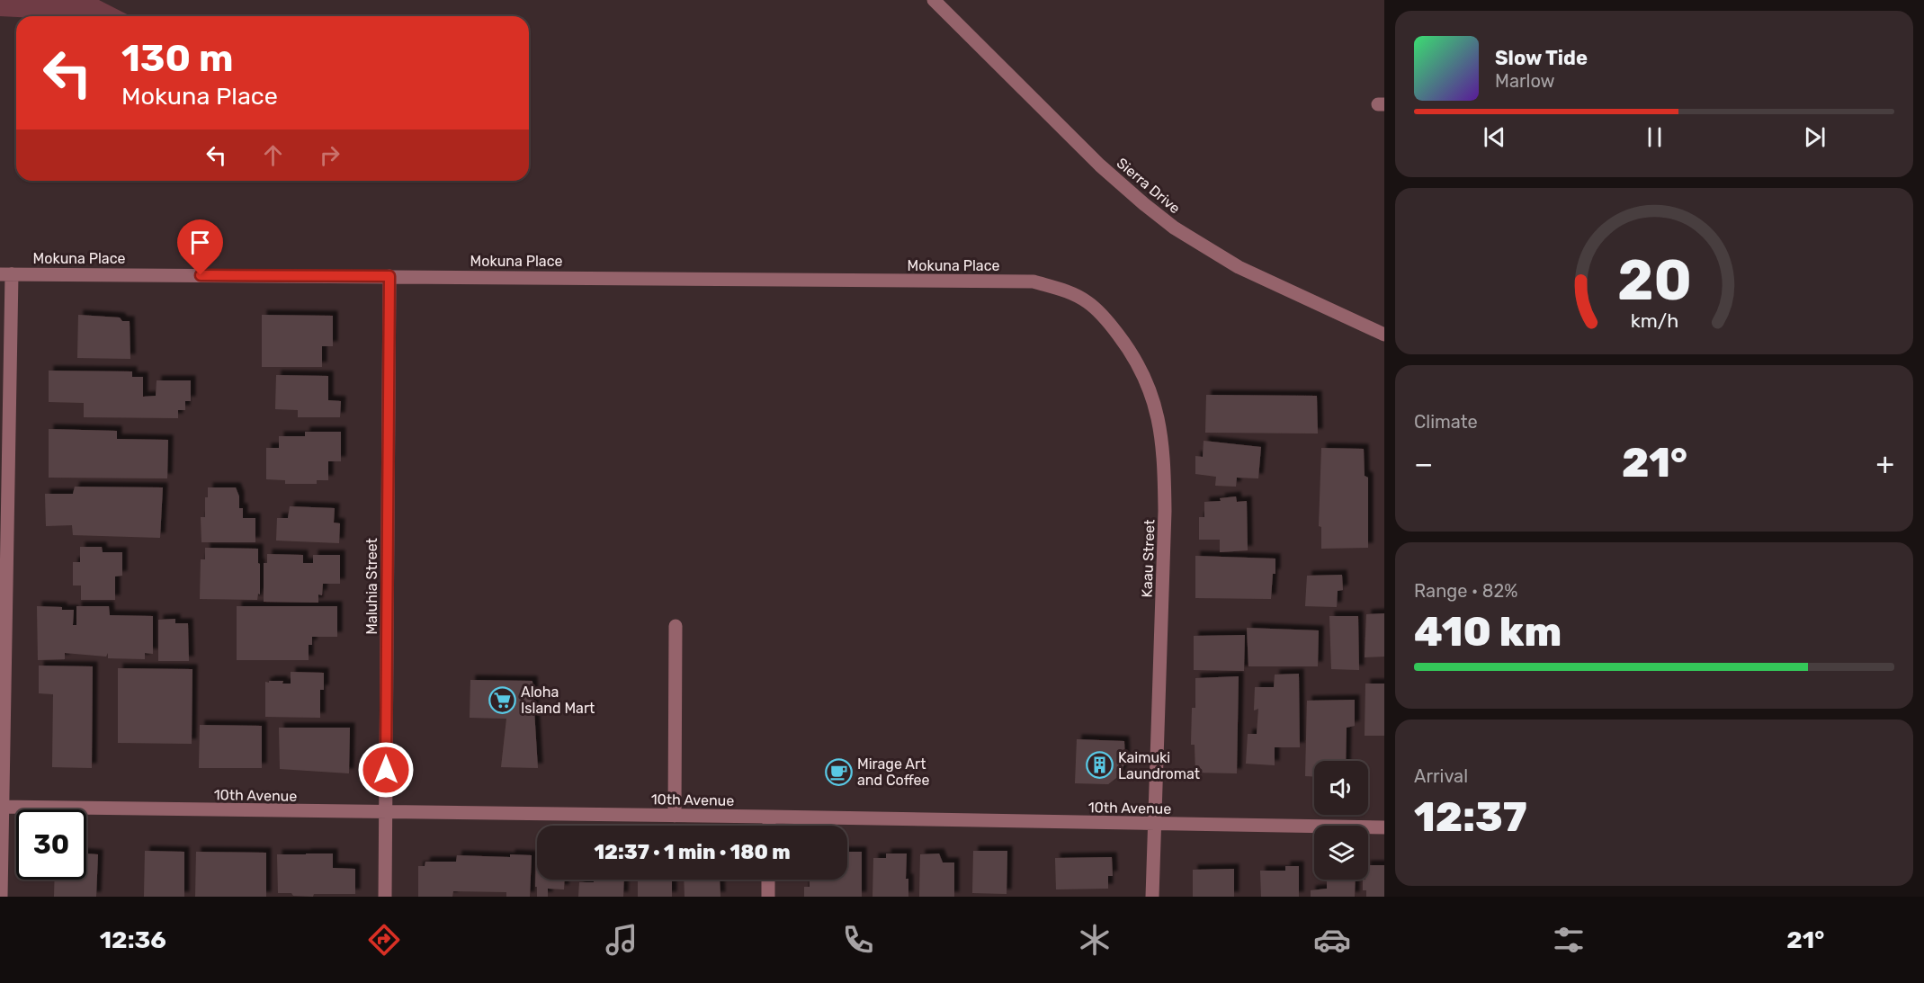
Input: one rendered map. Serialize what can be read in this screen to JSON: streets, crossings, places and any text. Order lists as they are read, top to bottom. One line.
{"streets":{"street":["Sierra Drive","Mokuna Place","Kaau Street","Maluhia Street","10th Avenue"]},"crossings":[["Mokuna Place","Kaau Street"],["Mokuna Place","Maluhia Street"],["Kaau Street","10th Avenue"],["Maluhia Street","10th Avenue"]],"places":{"supermarket":["Aloha Island Mart"],"building":["Kaimuki Laundromat"],"cafe":["Mirage Art and Coffee"]},"page":{"turn":["130 m","Mokuna Place"],"song":["Slow Tide","Marlow"],"tile":["Climate",["Range · 82%","410 km"],["Arrival","12:37"]],"heat":["−","21°","+"],"limit":"30","trip":"12:37 · 1 min · 180 m","tabs":["12:36","21°"],"gauge":["20","km/h"]}}
